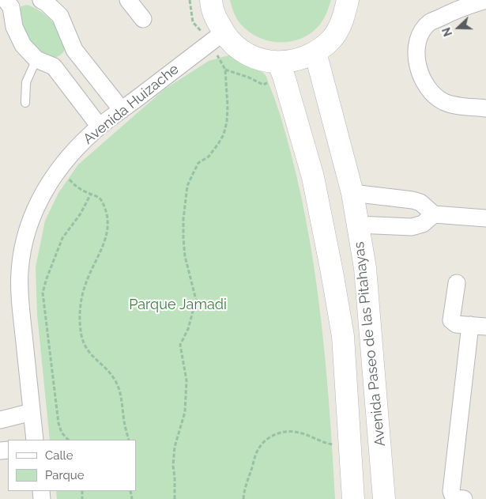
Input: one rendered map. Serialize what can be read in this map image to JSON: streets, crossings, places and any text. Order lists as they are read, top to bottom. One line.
{"streets":{"street":["Avenida Huizache","Avenida Paseo de las Pitahayas"]},"parks":["Parque Jamadi"],"legend":["Calle","Parque"],"north":"left"}
